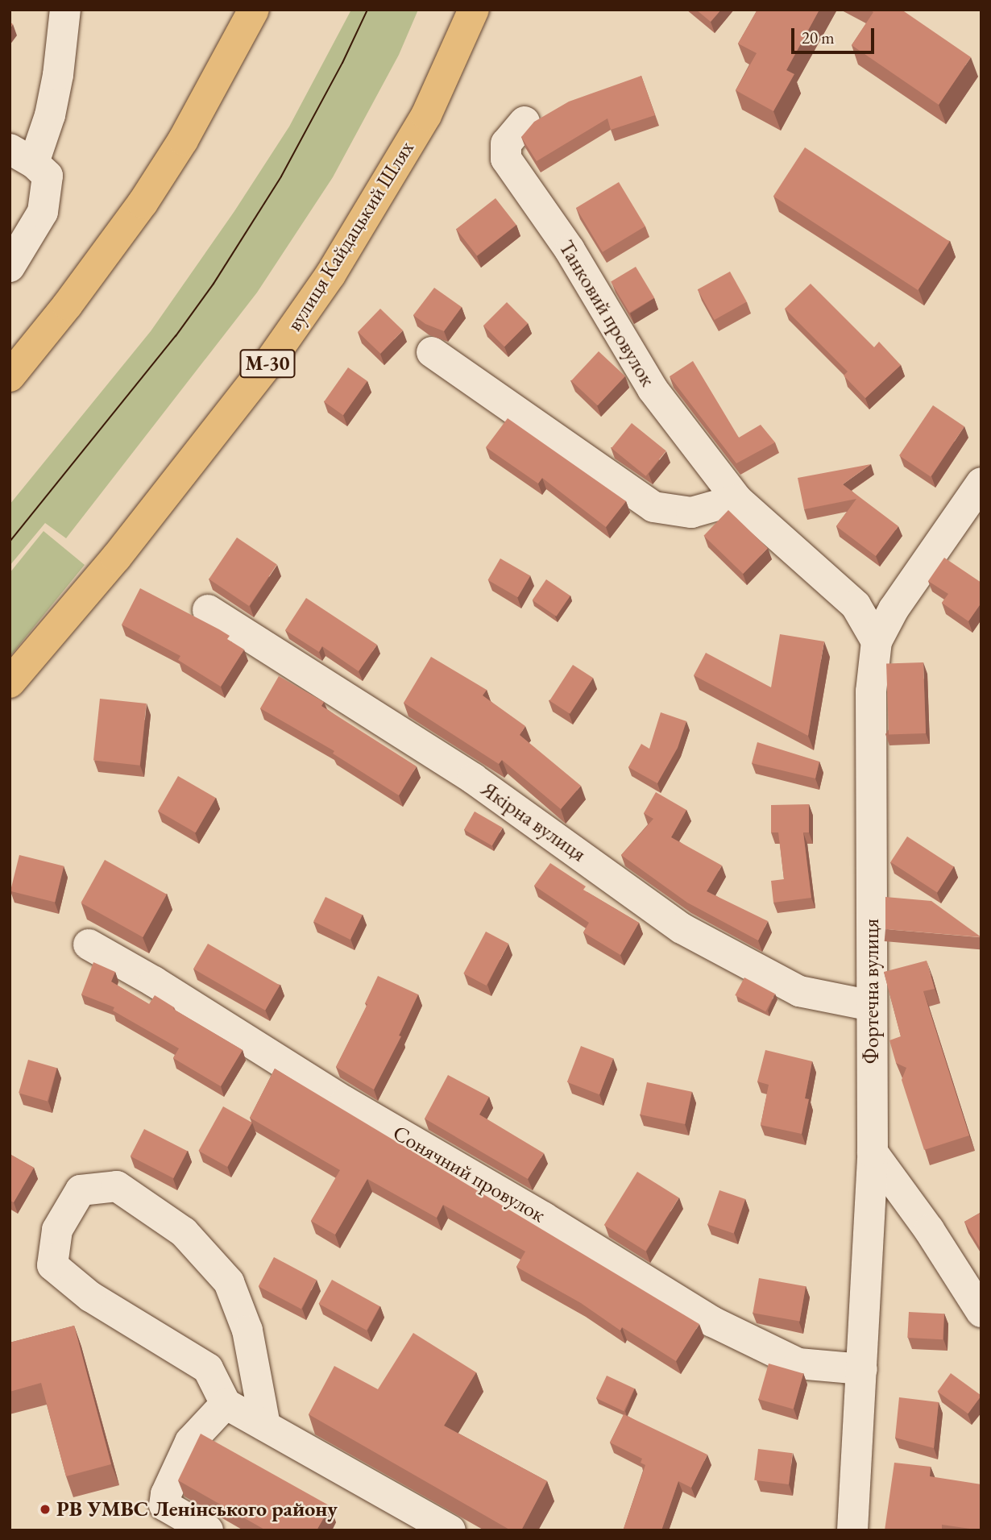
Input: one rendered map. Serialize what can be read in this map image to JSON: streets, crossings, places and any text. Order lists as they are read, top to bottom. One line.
{"streets":{"highway":["вулиця Кайдацький Шлях","М-30"],"street":["Танковий провулок","Якірна вулиця","Фортечна вулиця","Сонячний провулок"]},"crossings":[["Танковий провулок","Фортечна вулиця"],["Якірна вулиця","Фортечна вулиця"],["Фортечна вулиця","Сонячний провулок"]],"places":["РВ УМВС Ленінського району"],"scale_bar":"20 m"}
